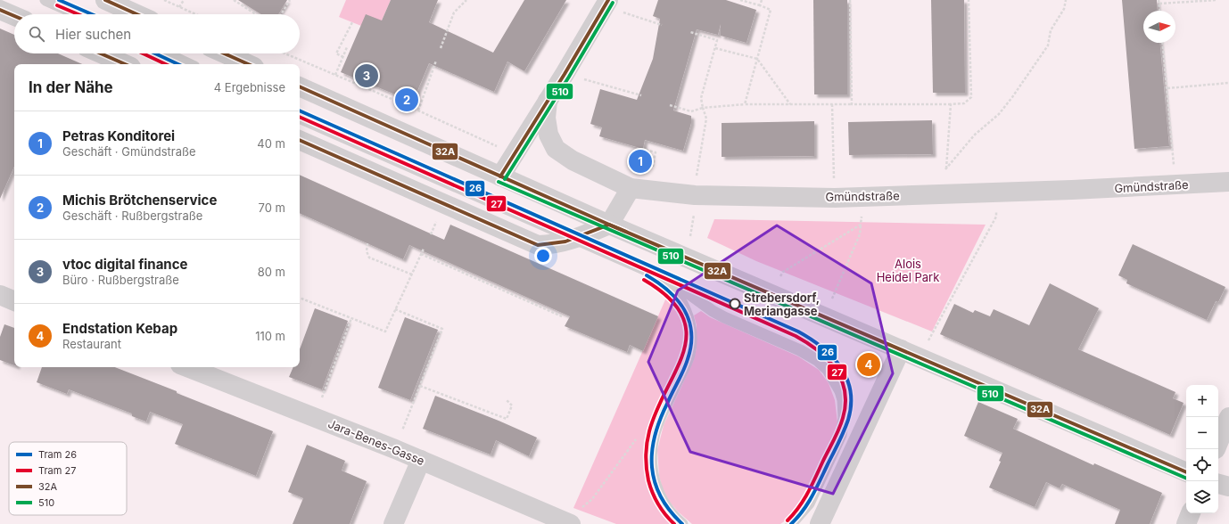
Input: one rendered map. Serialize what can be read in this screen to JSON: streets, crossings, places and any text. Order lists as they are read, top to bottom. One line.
{"streets":{"street":["Gmündstraße","Jara-Benes-Gasse"]},"parks":["Alois Heidel Park"],"places":["Strebersdorf, Meriangasse"],"lines":["tram line 26","transit line 32A","transit line 510","tram line 27"],"legend":["Tram 26","Tram 27","32A","510"],"north":"right","page":{"search":"Hier suchen","pins":["3","2","1","4"],"heading":["In der Nähe","4 Ergebnisse"],"list":[{"mark":"1","name":"Petras Konditorei","note":"Geschäft · Gmündstraße","value":"40 m"},{"mark":"2","name":"Michis Brötchenservice","note":"Geschäft · Rußbergstraße","value":"70 m"},{"mark":"3","name":"vtoc digital finance","note":"Büro · Rußbergstraße","value":"80 m"},{"mark":"4","name":"Endstation Kebap","note":"Restaurant","value":"110 m"}],"map_buttons":["+","−"]}}
